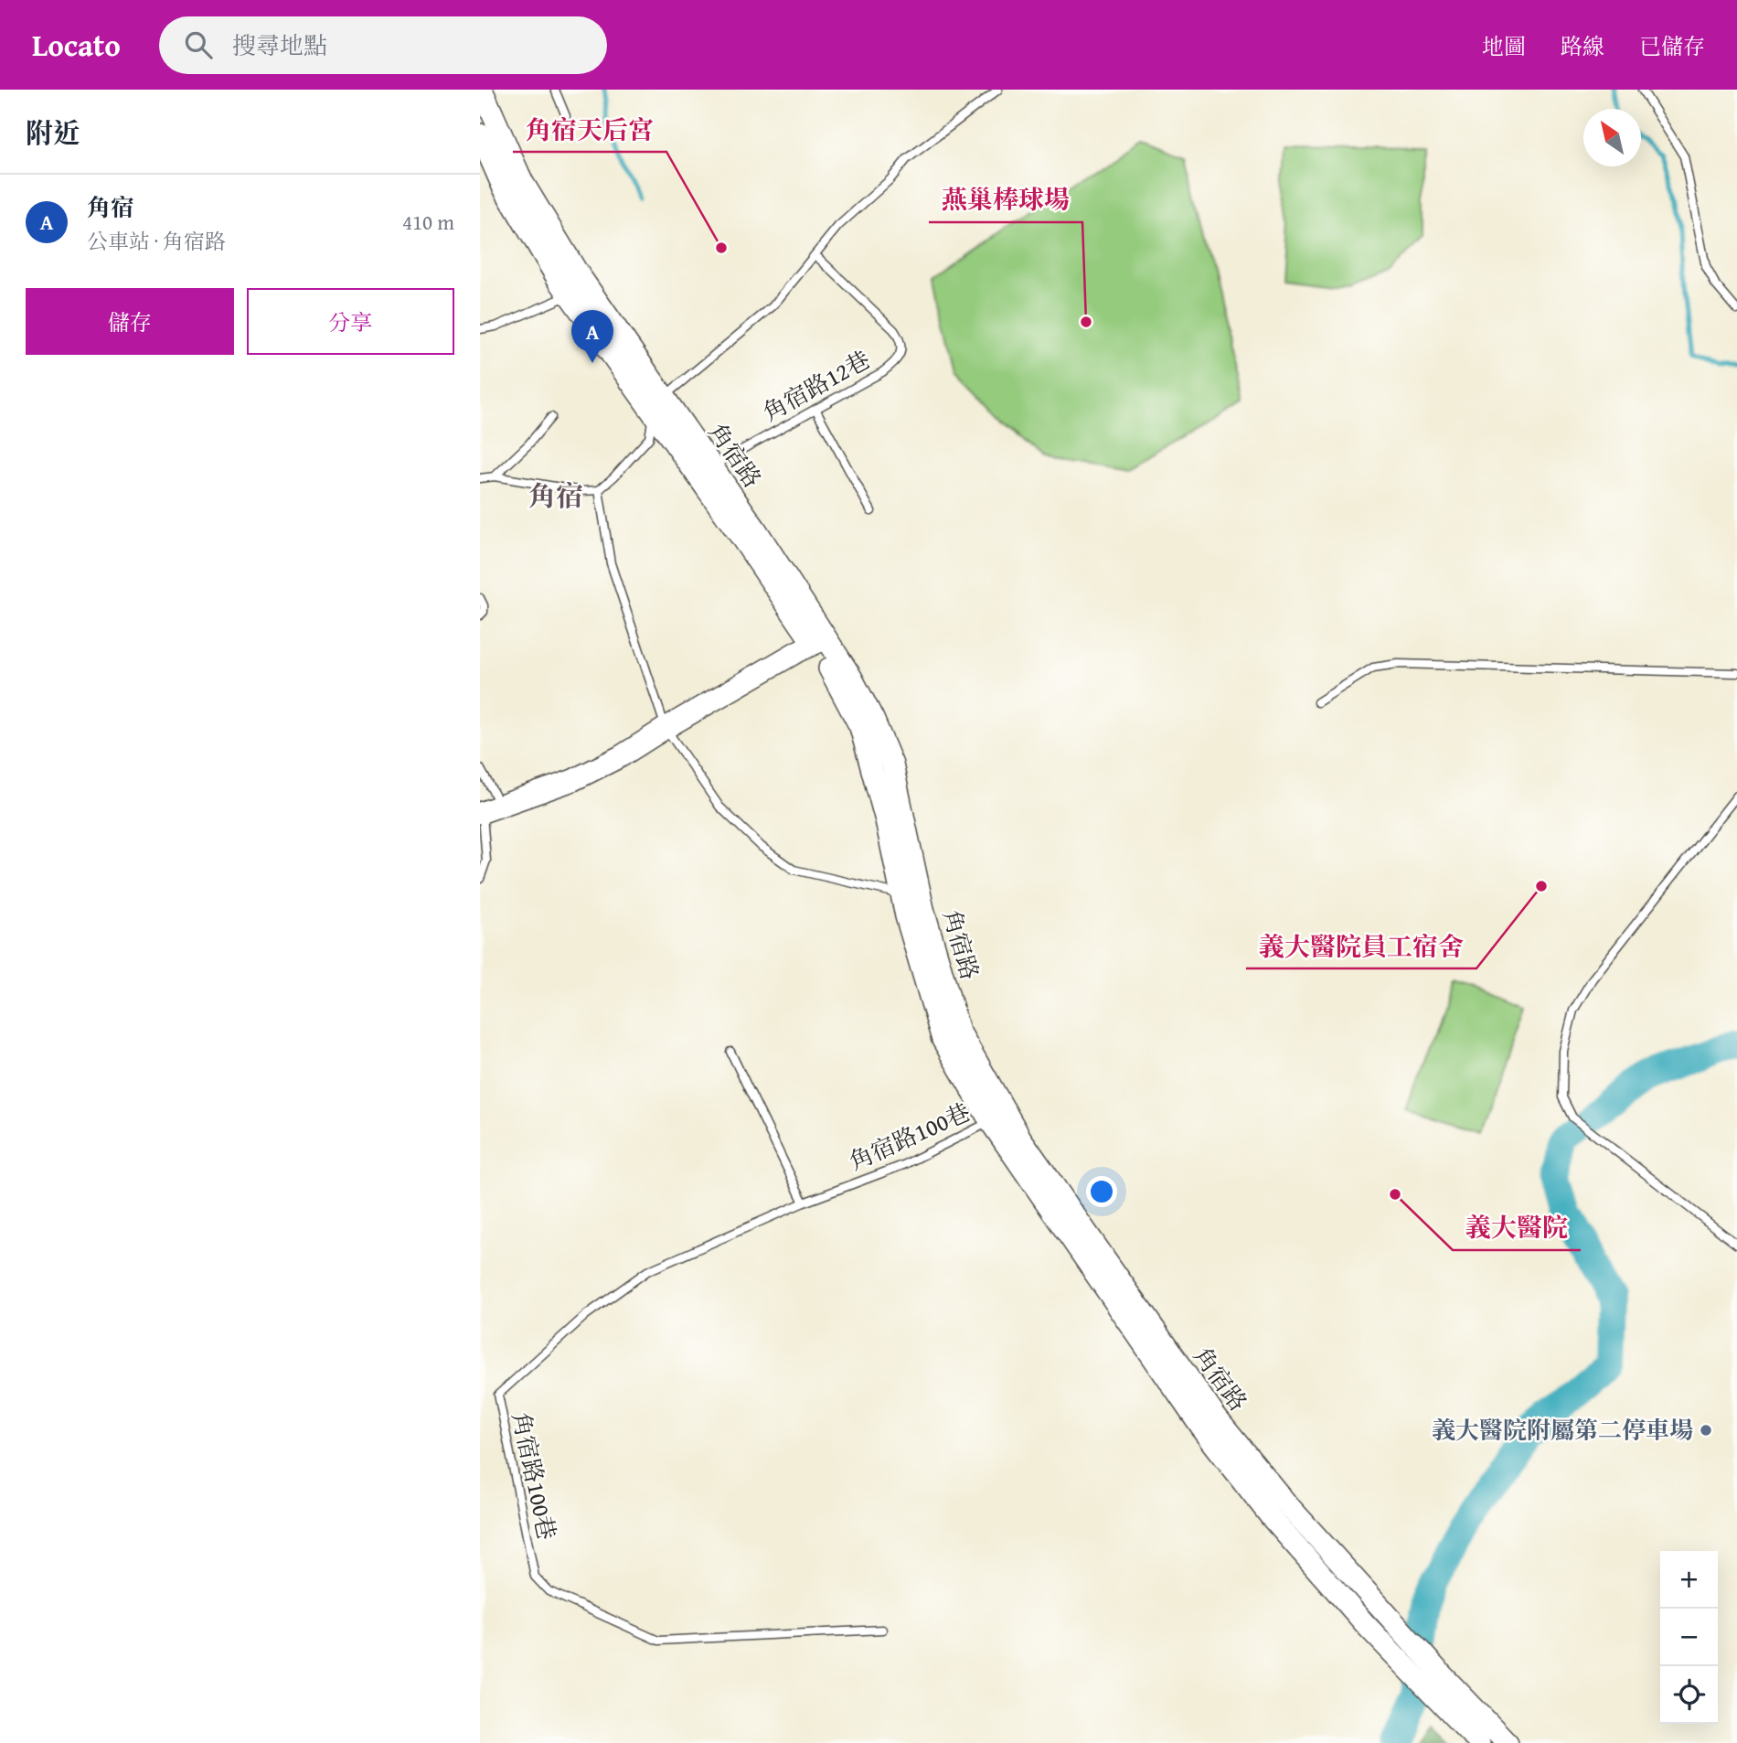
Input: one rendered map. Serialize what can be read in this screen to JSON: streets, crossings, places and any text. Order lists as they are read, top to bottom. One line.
{"streets":{"main road":["角宿路"],"lane":["角宿路12巷","角宿路100巷"]},"crossings":[["角宿路12巷","角宿路"],["角宿路","角宿路100巷"]],"districts":["角宿"],"places":["角宿天后宮","燕巢棒球場","義大醫院員工宿舍","義大醫院","義大醫院附屬第二停車場"],"north":"top left","page":{"header":"Locato","search":"搜尋地點","nav":["地圖","路線","已儲存"],"heading":"附近","list":[{"mark":"A","name":"角宿","note":"公車站 · 角宿路","value":"410 m"}],"buttons":["儲存","分享"],"pins":"A","map_buttons":["+","−"]}}
